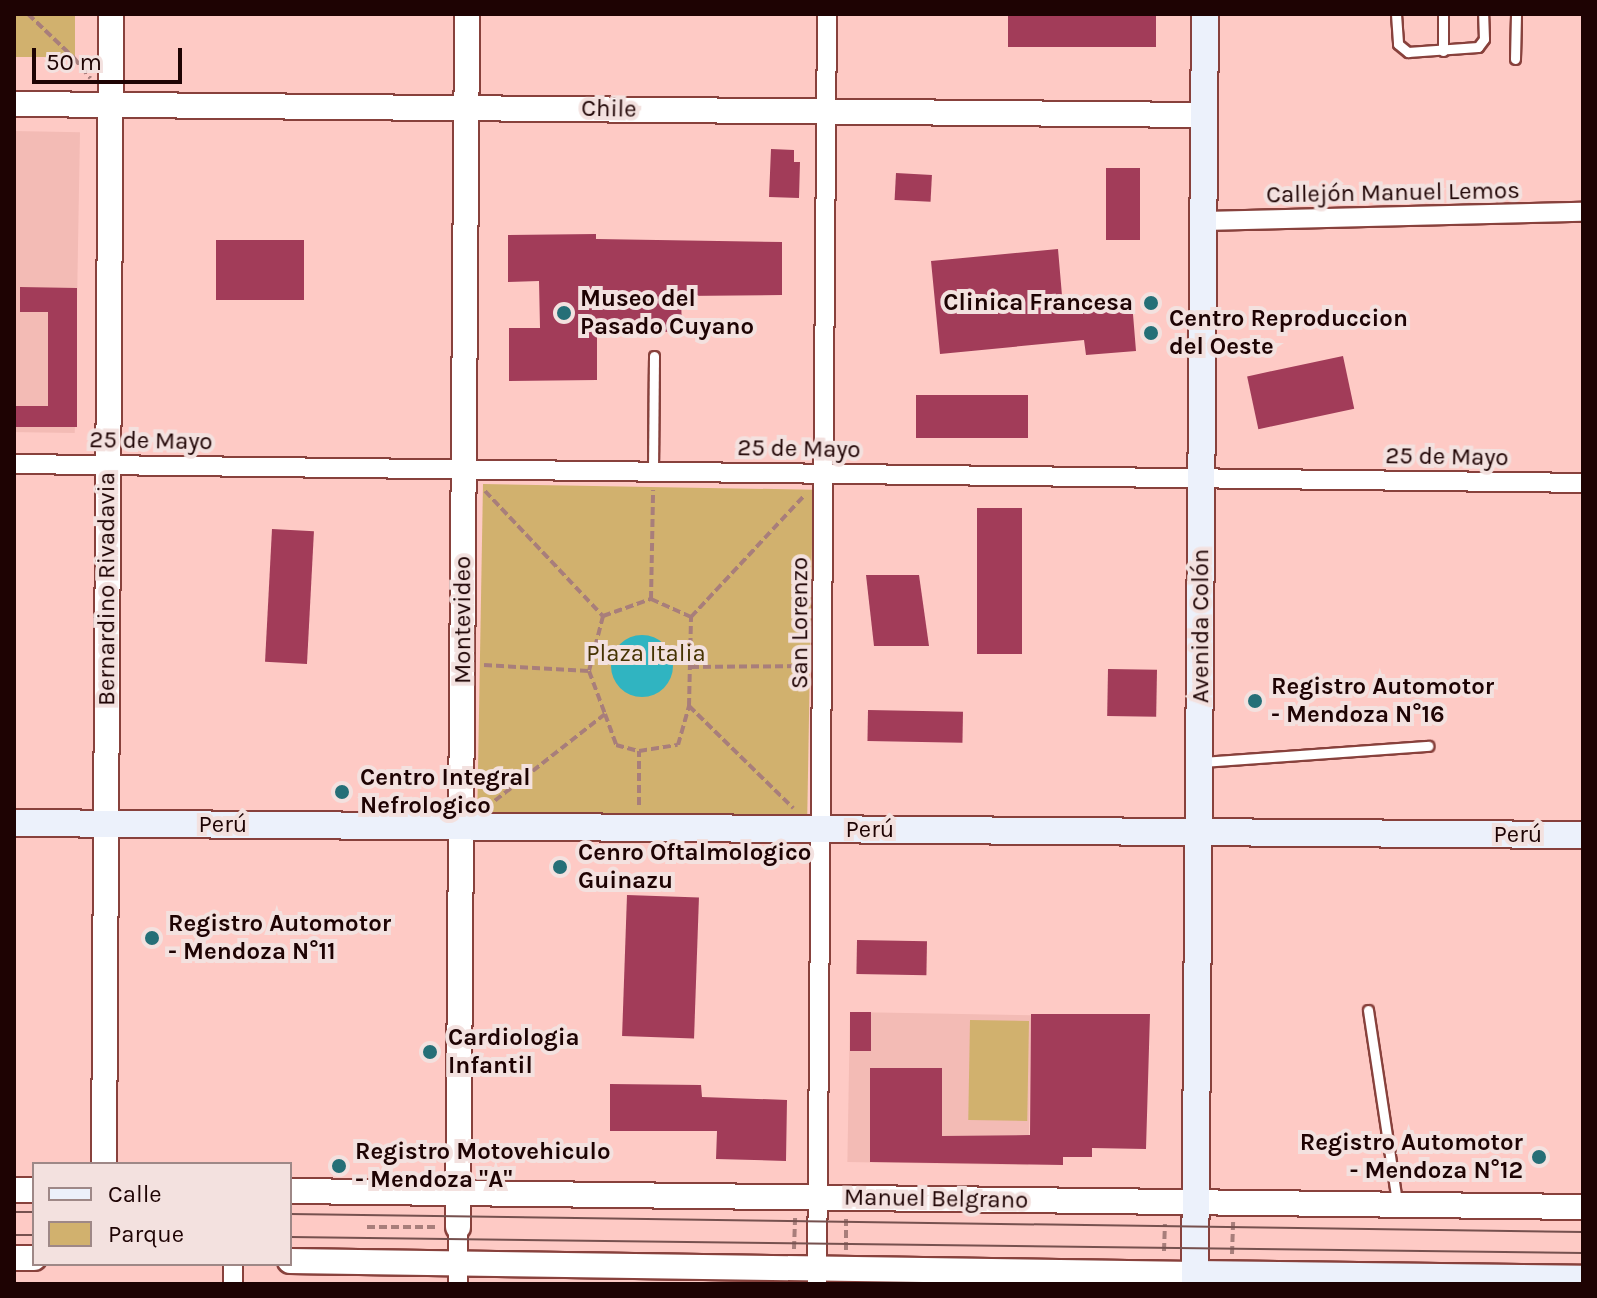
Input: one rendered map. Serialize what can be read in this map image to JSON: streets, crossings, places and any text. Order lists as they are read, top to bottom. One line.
{"streets":{"main road":["Avenida Colón","Perú"],"street":["Chile","Callejón Manuel Lemos","25 de Mayo","Bernardino Rivadavia","Montevideo","San Lorenzo","Manuel Belgrano"]},"crossings":[["Chile","Bernardino Rivadavia"],["Chile","Montevideo"],["Chile","San Lorenzo"],["Chile","Avenida Colón"],["Callejón Manuel Lemos","Avenida Colón"],["25 de Mayo","Bernardino Rivadavia"],["25 de Mayo","Montevideo"],["25 de Mayo","San Lorenzo"],["25 de Mayo","Avenida Colón"],["Bernardino Rivadavia","Perú"],["Montevideo","Perú"],["Montevideo","Manuel Belgrano"],["San Lorenzo","Perú"],["San Lorenzo","Manuel Belgrano"],["Avenida Colón","Perú"],["Avenida Colón","Manuel Belgrano"]],"parks":["Plaza Italia"],"places":["Clinica Francesa","Museo del Pasado Cuyano","Centro Reproduccion del Oeste","Registro Automotor - Mendoza N°16","Centro Integral Nefrologico","Cenro Oftalmologico Guinazu","Registro Automotor - Mendoza N°11","Cardiologia Infantil","Registro Automotor - Mendoza N°12","Registro Motovehiculo - Mendoza \"A\""],"legend":["Calle","Parque"],"scale_bar":"50 m"}
